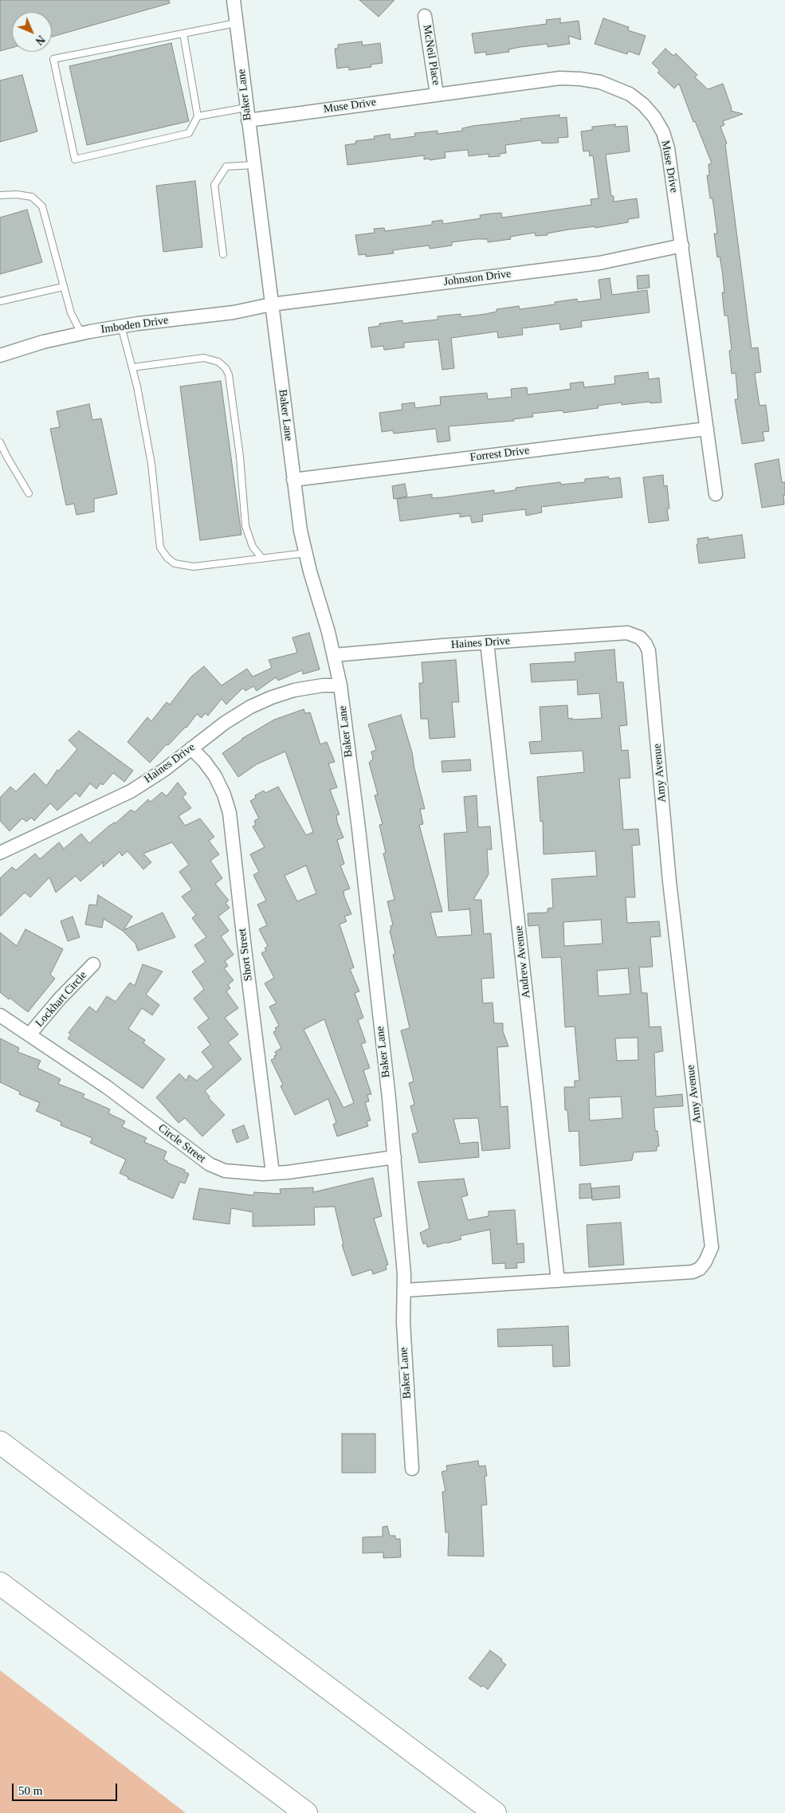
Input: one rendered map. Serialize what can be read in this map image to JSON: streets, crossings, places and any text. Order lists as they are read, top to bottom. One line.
{"streets":{"street":["McNeil Place","Baker Lane","Muse Drive","Johnston Drive","Imboden Drive","Forrest Drive","Haines Drive","Amy Avenue","Short Street","Andrew Avenue","Lockhart Circle","Circle Street"]},"crossings":[["McNeil Place","Muse Drive"],["Baker Lane","Muse Drive"],["Baker Lane","Johnston Drive"],["Baker Lane","Imboden Drive"],["Baker Lane","Forrest Drive"],["Baker Lane","Haines Drive"],["Baker Lane","Amy Avenue"],["Baker Lane","Circle Street"],["Muse Drive","Johnston Drive"],["Muse Drive","Forrest Drive"],["Johnston Drive","Imboden Drive"],["Haines Drive","Amy Avenue"],["Haines Drive","Short Street"],["Haines Drive","Andrew Avenue"],["Amy Avenue","Andrew Avenue"],["Short Street","Circle Street"],["Lockhart Circle","Circle Street"]],"scale_bar":"50 m","north":"bottom right"}
